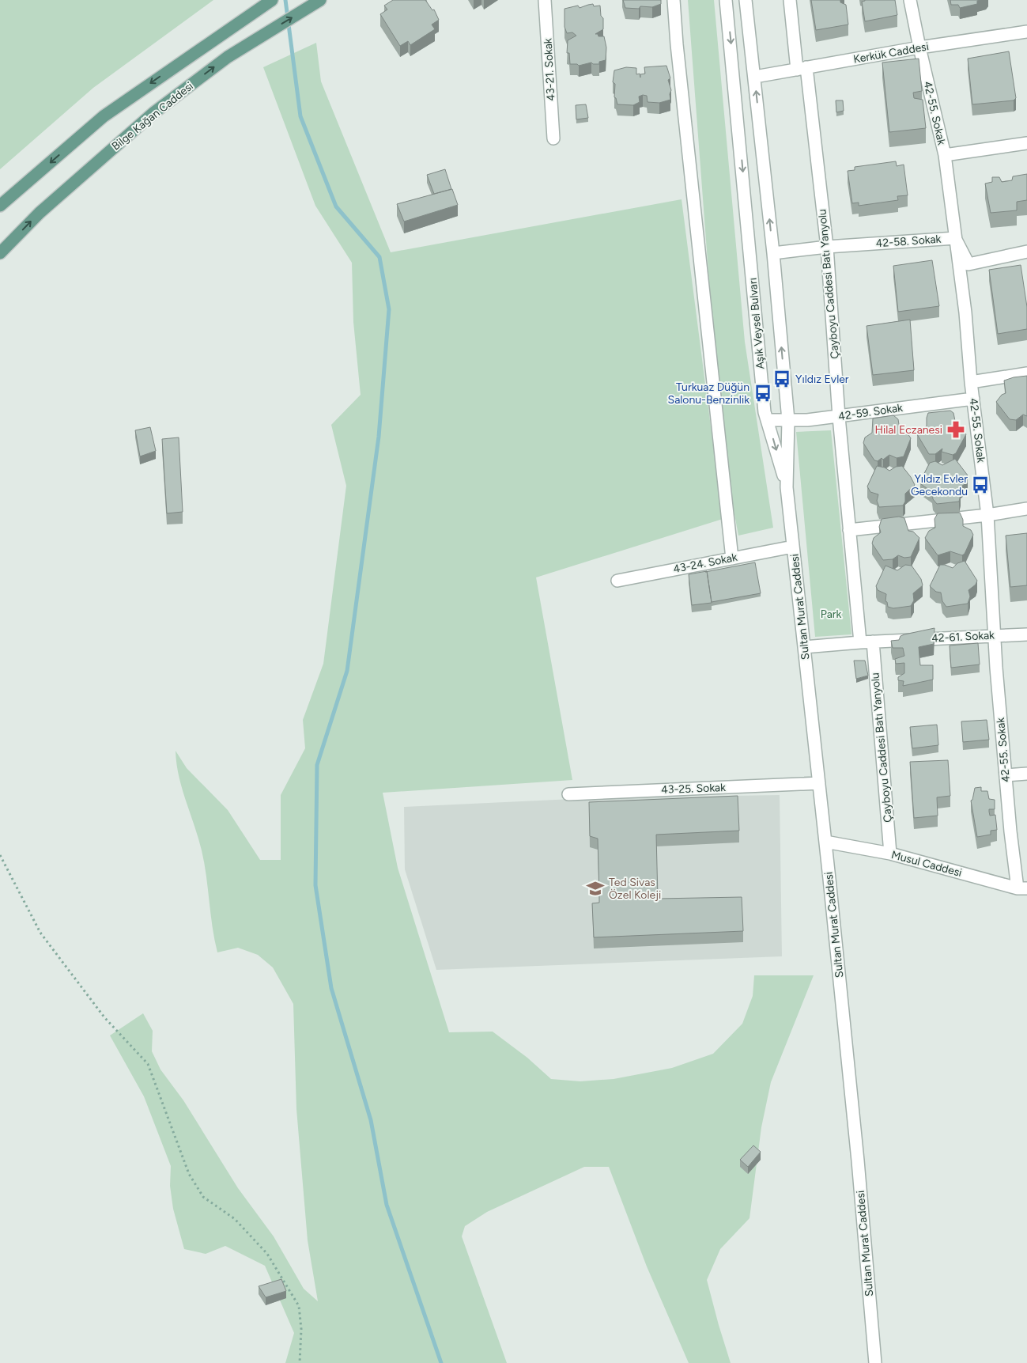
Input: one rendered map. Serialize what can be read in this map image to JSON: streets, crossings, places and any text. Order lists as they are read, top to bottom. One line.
{"streets":{"main road":["Bilge Kağan Caddesi"],"street":["Kerkük Caddesi","43-21. Sokak","42-55. Sokak","42-58. Sokak","Çayboyu Caddesi Batı Yanyolu","Aşık Veysel Bulvarı","42-59. Sokak","43-24. Sokak","Sultan Murat Caddesi","42-61. Sokak","43-25. Sokak","Musul Caddesi"]},"crossings":[["Kerkük Caddesi","42-55. Sokak"],["Kerkük Caddesi","Çayboyu Caddesi Batı Yanyolu"],["Kerkük Caddesi","Aşık Veysel Bulvarı"],["42-55. Sokak","42-58. Sokak"],["42-55. Sokak","42-59. Sokak"],["42-55. Sokak","42-61. Sokak"],["42-55. Sokak","Musul Caddesi"],["42-58. Sokak","Çayboyu Caddesi Batı Yanyolu"],["42-58. Sokak","Aşık Veysel Bulvarı"],["Çayboyu Caddesi Batı Yanyolu","42-59. Sokak"],["Çayboyu Caddesi Batı Yanyolu","42-61. Sokak"],["Çayboyu Caddesi Batı Yanyolu","Musul Caddesi"],["Aşık Veysel Bulvarı","42-59. Sokak"],["Aşık Veysel Bulvarı","Sultan Murat Caddesi"],["43-24. Sokak","Sultan Murat Caddesi"],["Sultan Murat Caddesi","42-61. Sokak"],["Sultan Murat Caddesi","43-25. Sokak"],["Sultan Murat Caddesi","Musul Caddesi"]],"parks":["Park"],"places":{"bus stop":["Yıldız Evler","Turkuaz Düğün Salonu-Benzinlik","Yıldız Evler Gecekondu"],"pharmacy":["Hilal Eczanesi"],"school or university":["Ted Sivas Özel Koleji"]}}
